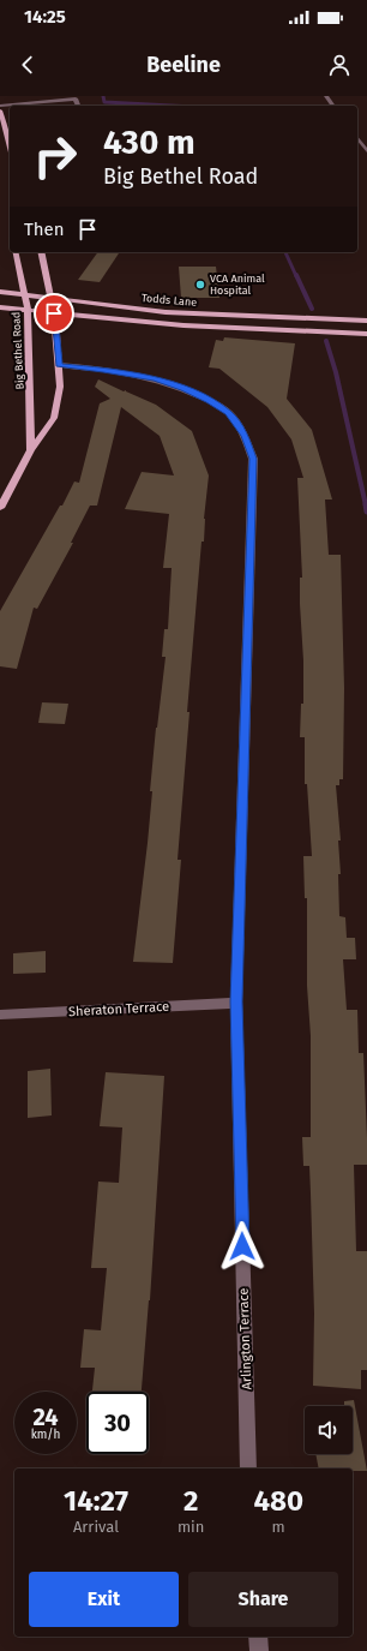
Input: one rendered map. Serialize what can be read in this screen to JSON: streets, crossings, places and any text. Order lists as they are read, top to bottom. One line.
{"streets":{"main road":["Todds Lane","Big Bethel Road"],"street":["Sheraton Terrace","Arlington Terrace"]},"crossings":[["Todds Lane","Big Bethel Road"],["Sheraton Terrace","Arlington Terrace"]],"places":["VCA Animal Hospital"],"page":{"status":"14:25","header":"Beeline","turn":["430 m","Big Bethel Road"],"then":"Then","speed":"24 km/h","limit":"30","eta":["14:27","Arrival","2","min","480","m"],"buttons":["Exit","Share"]}}
